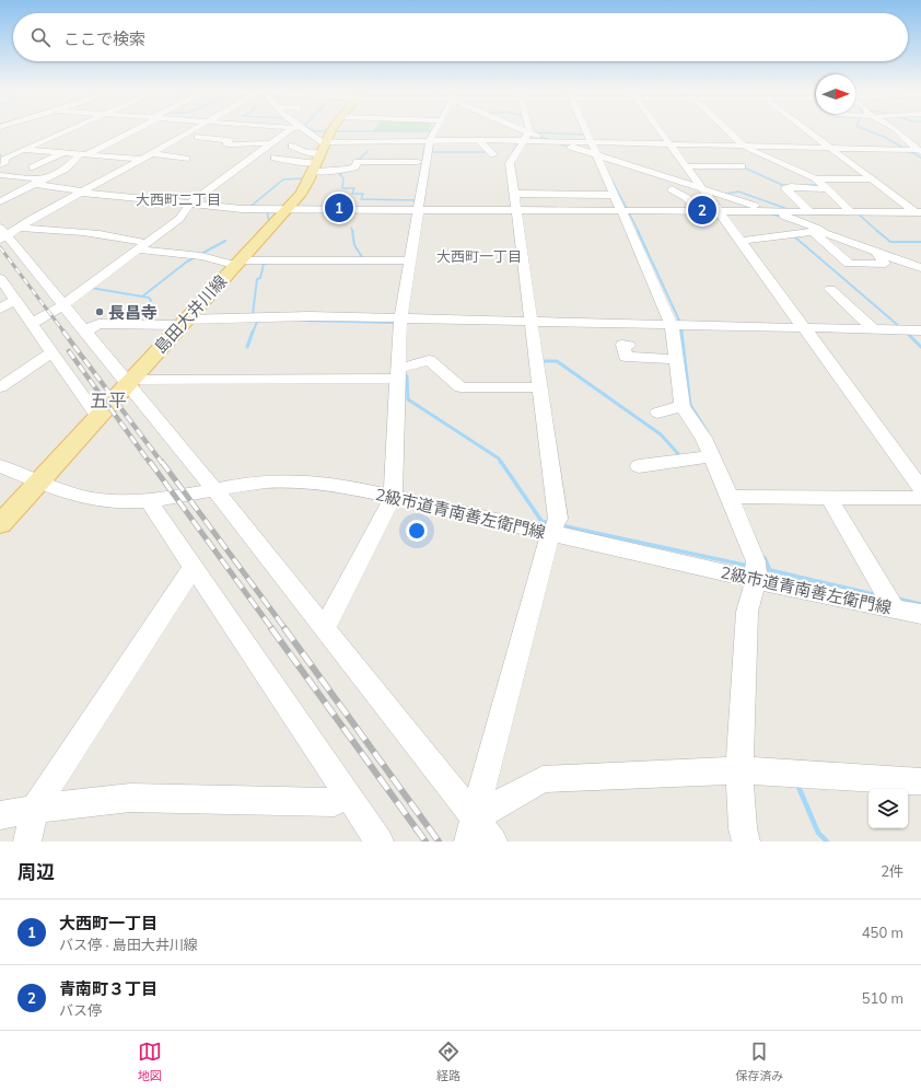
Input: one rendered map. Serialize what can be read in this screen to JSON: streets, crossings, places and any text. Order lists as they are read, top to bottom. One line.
{"streets":{"main road":["島田大井川線"],"street":["2級市道青南善左衛門線"]},"crossings":[["島田大井川線","2級市道青南善左衛門線"]],"districts":["大西町二丁目","大西町一丁目","五平"],"places":["長昌寺"],"north":"right","page":{"search":"ここで検索","pins":["1","2"],"heading":["周辺","2件"],"list":[{"mark":"1","name":"大西町一丁目","note":"バス停 · 島田大井川線","value":"450 m"},{"mark":"2","name":"青南町３丁目","note":"バス停","value":"510 m"}],"nav":["地図","経路","保存済み"]}}
